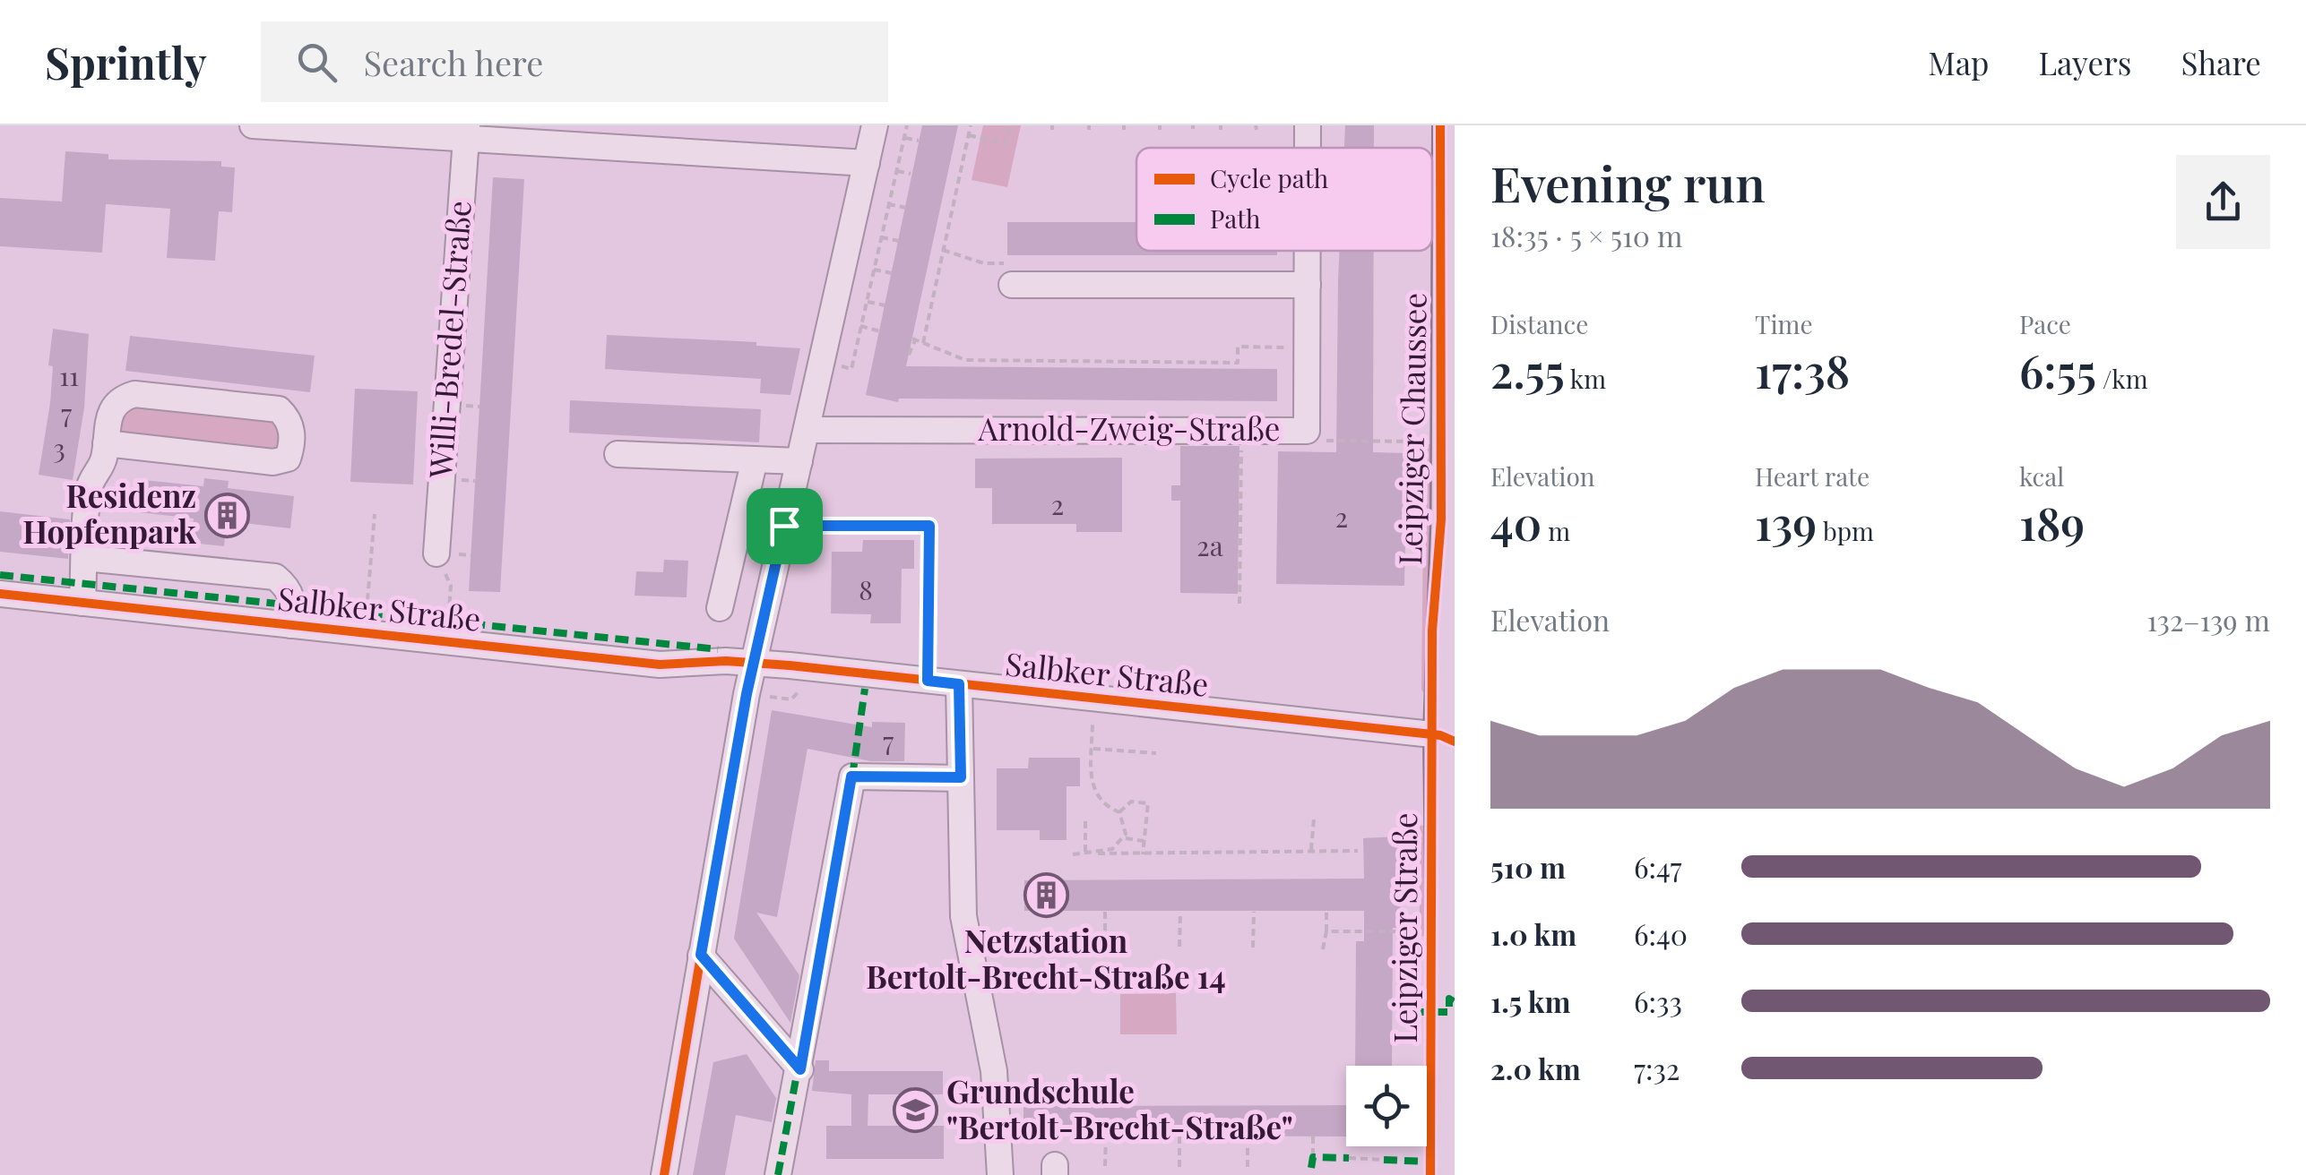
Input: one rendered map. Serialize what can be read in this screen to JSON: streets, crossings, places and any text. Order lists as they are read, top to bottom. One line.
{"streets":{"main road":["Leipziger Chaussee","Leipziger Straße"],"street":["Willi-Bredel-Straße","Arnold-Zweig-Straße","Salbker Straße"]},"crossings":[["Leipziger Chaussee","Salbker Straße"],["Leipziger Chaussee","Leipziger Straße"],["Salbker Straße","Leipziger Straße"]],"places":{"building":["Residenz Hopfenpark","Netzstation Bertolt-Brecht-Straße 14"],"school or university":["Grundschule \"Bertolt-Brecht-Straße\""]},"house_numbers":["11","7","3","2","2","2a","8","7"],"legend":["Cycle path","Path"],"page":{"header":"Sprintly","search":"Search here","nav":["Map","Layers","Share"],"heading":["Evening run","18:35 · 5 × 510 m"],"stats":[["Distance","2.55 km"],["Time","17:38"],["Pace","6:55 /km"],["Elevation","40 m"],["Heart rate","139 bpm"],["kcal","189"]],"chart":["Elevation","132–139 m"],"list":[{"name":"510 m","note":"6:47"},{"name":"1.0 km","note":"6:40"},{"name":"1.5 km","note":"6:33"},{"name":"2.0 km","note":"7:32"}]}}
